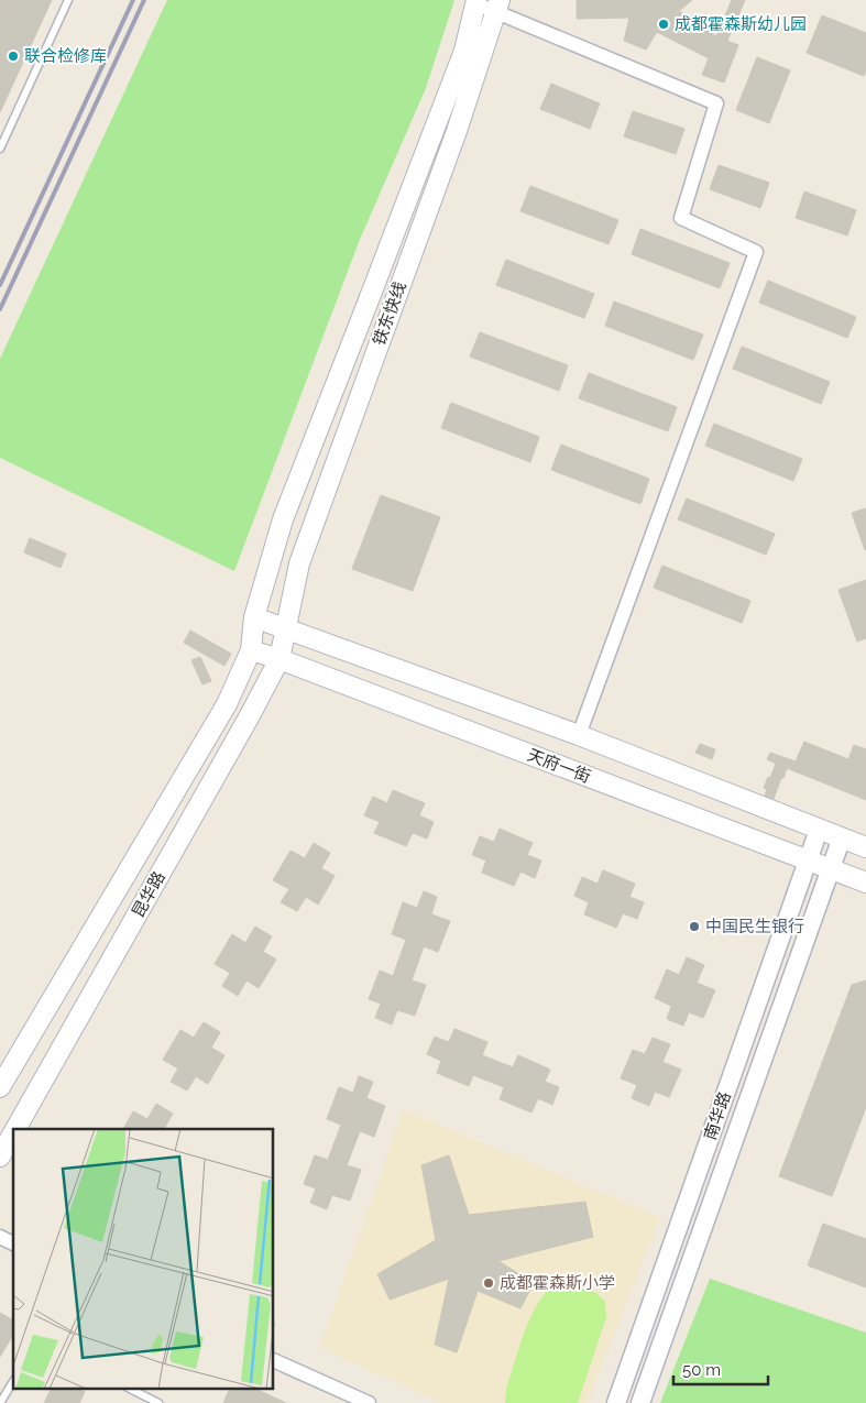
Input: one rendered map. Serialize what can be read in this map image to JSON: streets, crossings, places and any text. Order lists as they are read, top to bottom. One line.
{"streets":{"main road":["铁东快线","天府一街","昆华路"],"street":["南华路"]},"crossings":[["铁东快线","昆华路"],["天府一街","昆华路"],["天府一街","南华路"]],"places":["成都霍森斯幼儿园","联合检修库","中国民生银行","成都霍森斯小学"],"scale_bar":"50 m"}
